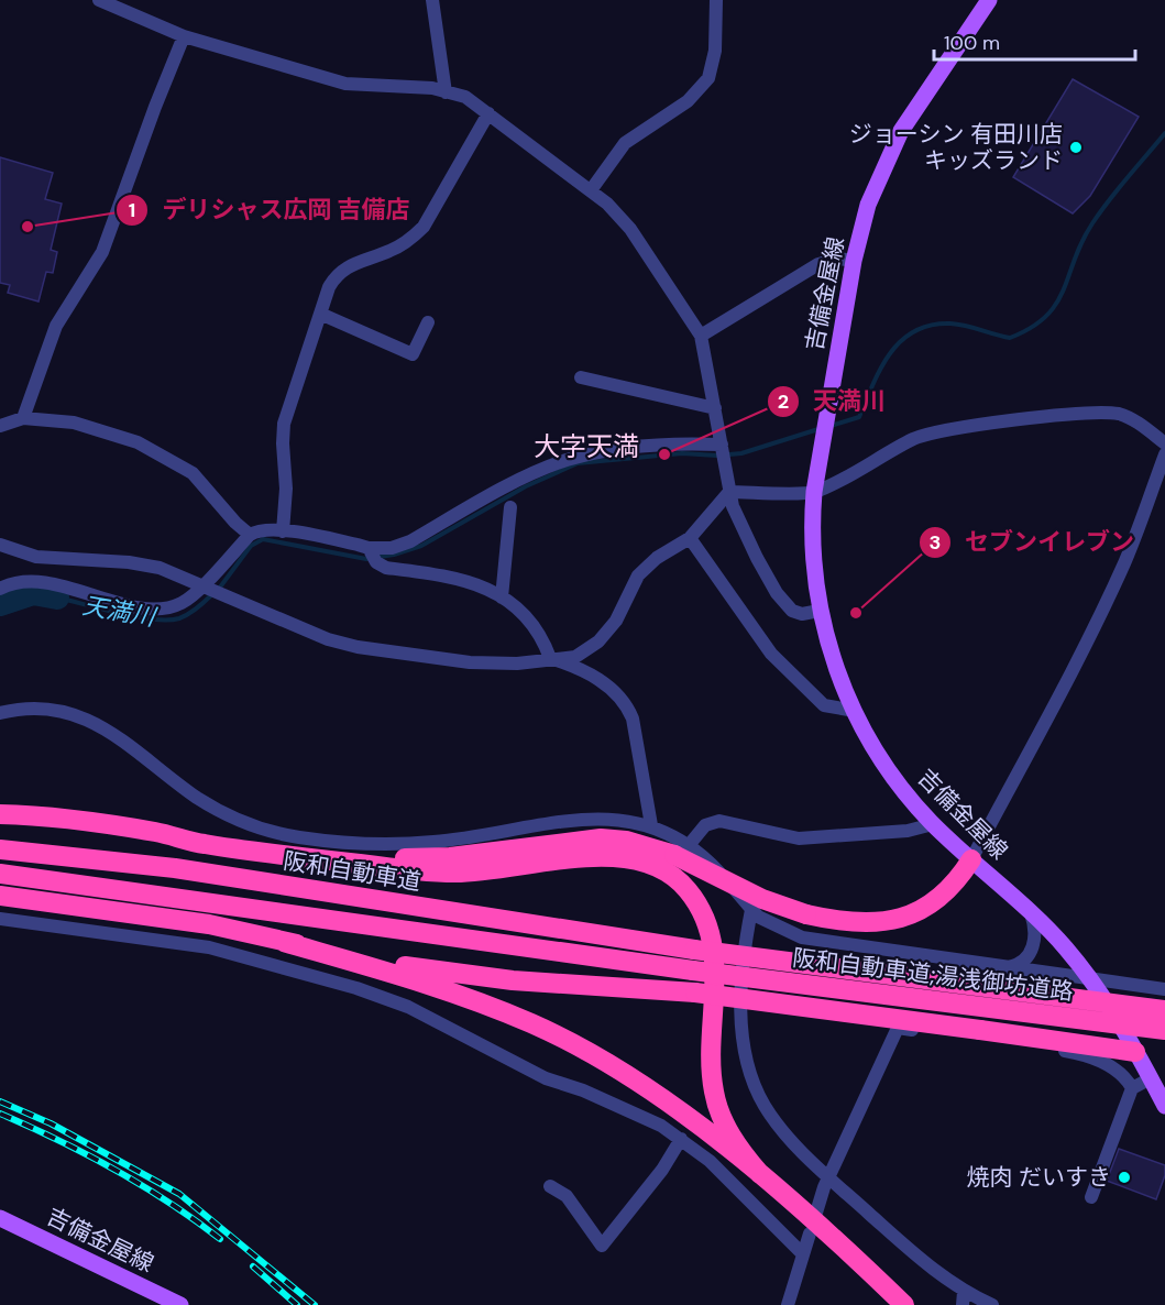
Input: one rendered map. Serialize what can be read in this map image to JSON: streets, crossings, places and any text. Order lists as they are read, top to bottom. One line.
{"streets":{"highway":["阪和自動車道","阪和自動車道;湯浅御坊道路"],"main road":["吉備金屋線"]},"crossings":[["阪和自動車道","阪和自動車道;湯浅御坊道路"]],"districts":["大字天満"],"water":["天満川"],"places":["ジョーシン 有田川店 キッズランド","デリシャス広岡 吉備店","天満川","セブンイレブン","焼肉 だいすき"],"scale_bar":"100 m"}
